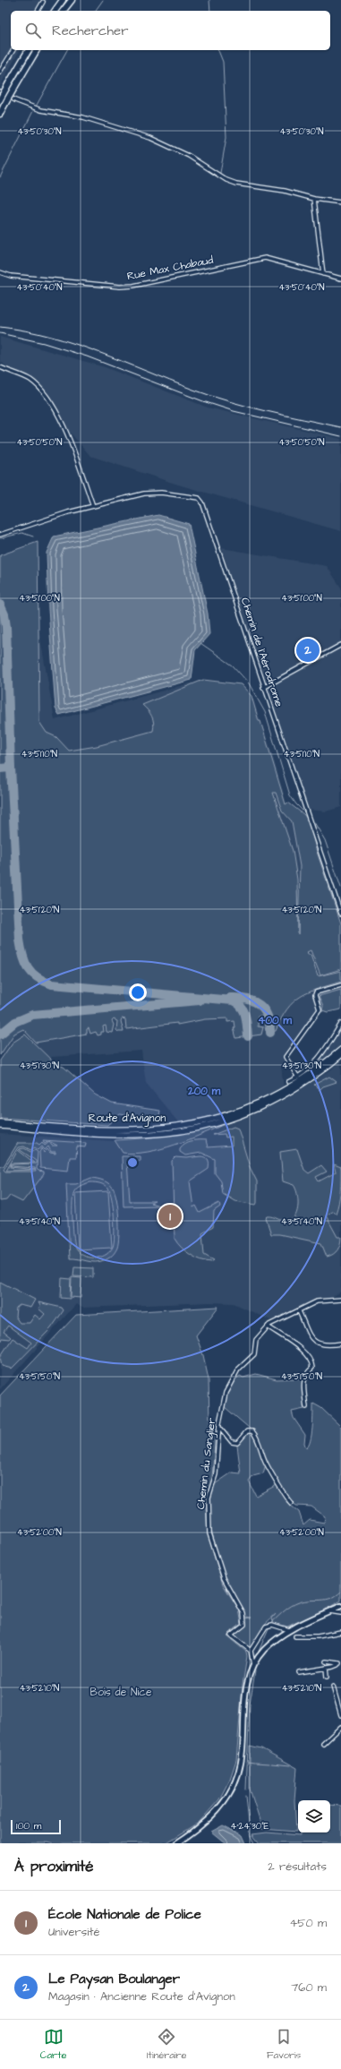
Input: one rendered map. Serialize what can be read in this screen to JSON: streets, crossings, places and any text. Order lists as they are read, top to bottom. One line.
{"streets":{"main road":["Route d'Avignon"],"street":["Rue Max Chabaud","Chemin de l'Aérodrome","Chemin du Sanglier"]},"parks":["Bois de Nice"],"scale_bar":"100 m","page":{"search":"Rechercher","pins":["2","1"],"scale":"100 m","heading":["À proximité","2 résultats"],"list":[{"mark":"1","name":"École Nationale de Police","note":"Université","value":"450 m"},{"mark":"2","name":"Le Paysan Boulanger","note":"Magasin · Ancienne Route d'Avignon","value":"760 m"}],"nav":["Carte","Itinéraire","Favoris"]},"coordinates":["43°50'30\"N","43°50'40\"N","43°50'50\"N","43°51'00\"N","43°51'10\"N","43°51'20\"N","43°51'30\"N","43°51'40\"N","43°51'50\"N","43°52'00\"N","43°52'10\"N","4°24'30\"E"],"rings":["400 m","200 m"]}
